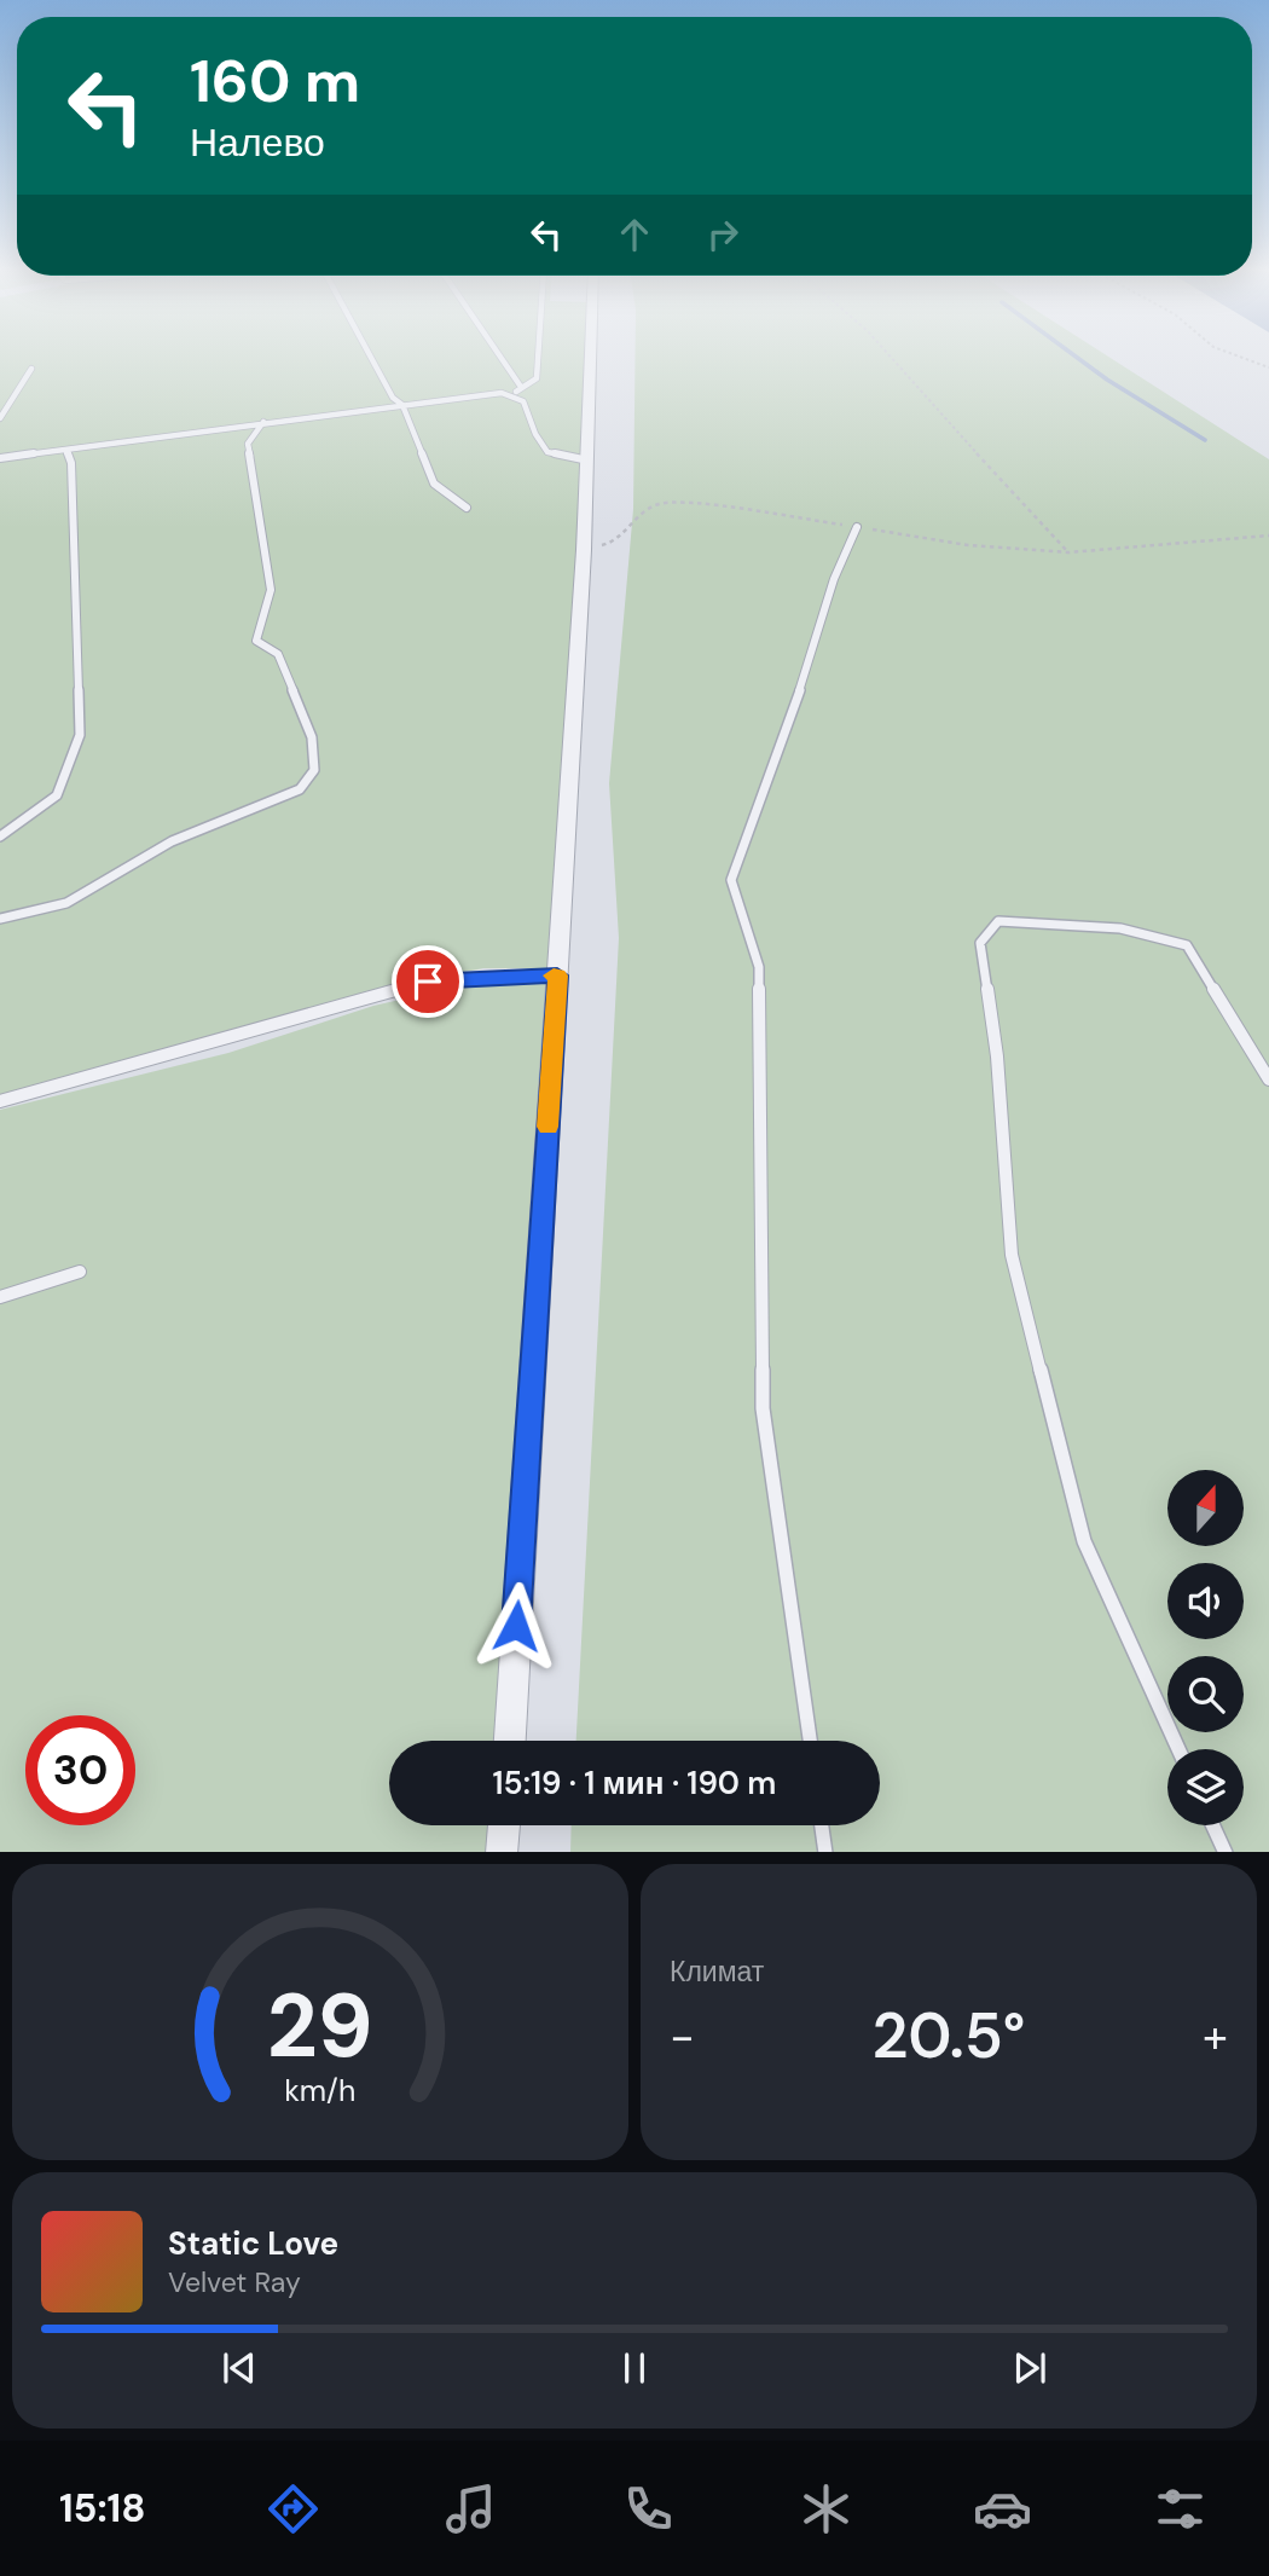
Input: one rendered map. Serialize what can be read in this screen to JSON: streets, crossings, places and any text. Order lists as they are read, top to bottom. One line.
{"north":"top","page":{"turn":["160 m","Налево"],"limit":"30","trip":"15:19 · 1 мин · 190 m","tile":"Климат","heat":["−","20.5°","+"],"song":["Static Love","Velvet Ray"],"tabs":"15:18","gauge":["29","km/h"]}}
